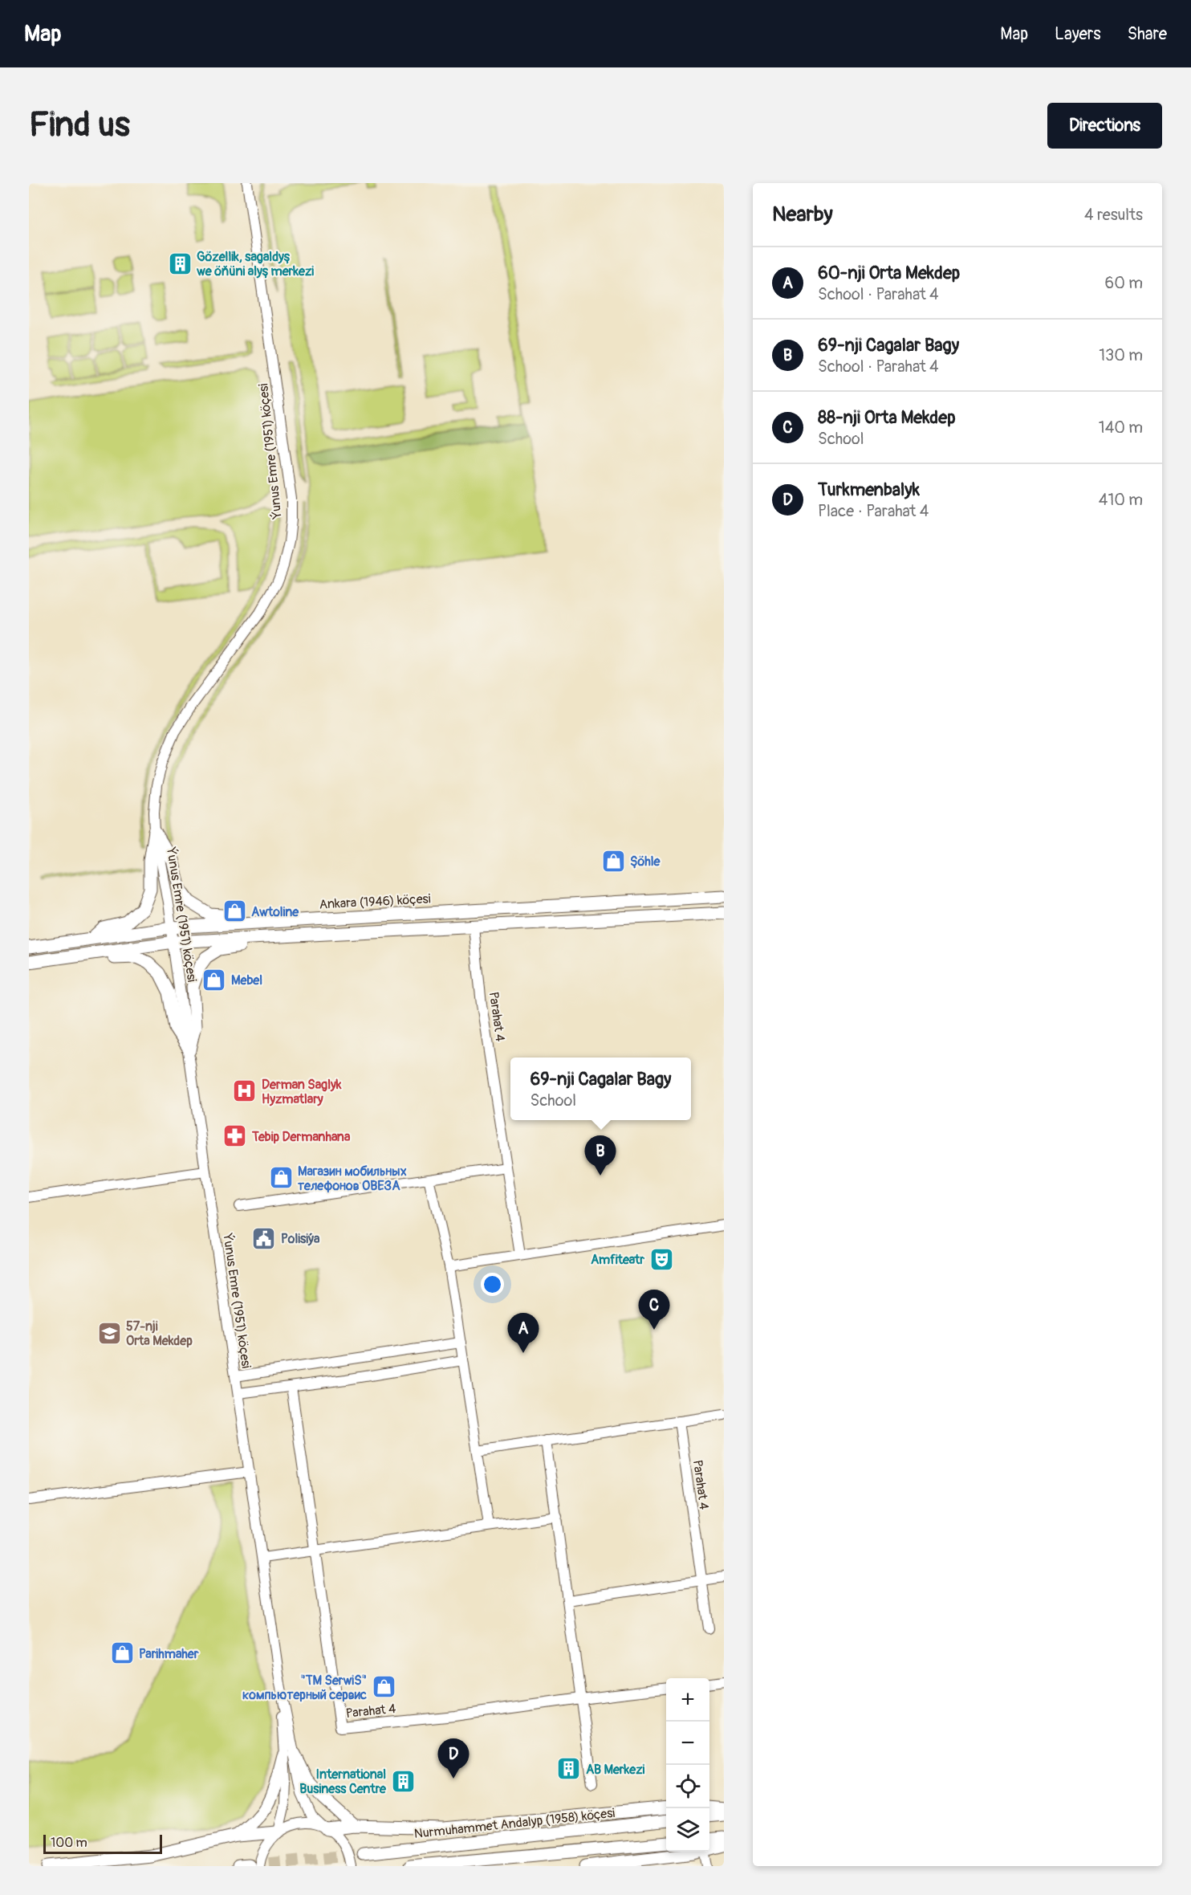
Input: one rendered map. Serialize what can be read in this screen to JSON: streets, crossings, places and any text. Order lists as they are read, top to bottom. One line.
{"streets":{"main road":["Ankara (1946) köçesi","Nurmuhammet Andalyp (1958) köçesi"],"street":["Ýunus Emre (1951) köçesi","Parahat 4"]},"crossings":[["Ýunus Emre (1951) köçesi","Ankara (1946) köçesi"]],"places":{"building":["Gözellik, sagaldyş we öňüni alyş merkezi","AB Merkezi","International Business Centre"],"shop":["Şöhle","Awtoline","Mebel","Магазин мобильных телефонов ОВЕЗА","Parihmaher","\"TM SerwiS\" компьютерный сервис"],"hospital":["Derman Saglyk Hyzmatlary"],"pharmacy":["Tebip Dermanhana"],"public building":["Polisiýa"],"theatre":["Amfiteatr"],"school or university":["57-nji Orta Mekdep"]},"scale_bar":"100 m","page":{"header":"Map","nav":["Map","Layers","Share"],"buttons":"Directions","title":"Find us","heading":["Nearby","4 results"],"list":[{"mark":"A","name":"60-nji Orta Mekdep","note":"School · Parahat 4","value":"60 m"},{"mark":"B","name":"69-nji Cagalar Bagy","note":"School · Parahat 4","value":"130 m"},{"mark":"C","name":"88-nji Orta Mekdep","note":"School","value":"140 m"},{"mark":"D","name":"Turkmenbalyk","note":"Place · Parahat 4","value":"410 m"}],"popup":["69-nji Cagalar Bagy","School"],"pins":["B","C","A","D"],"map_buttons":["+","−"],"scale":"100 m"}}
